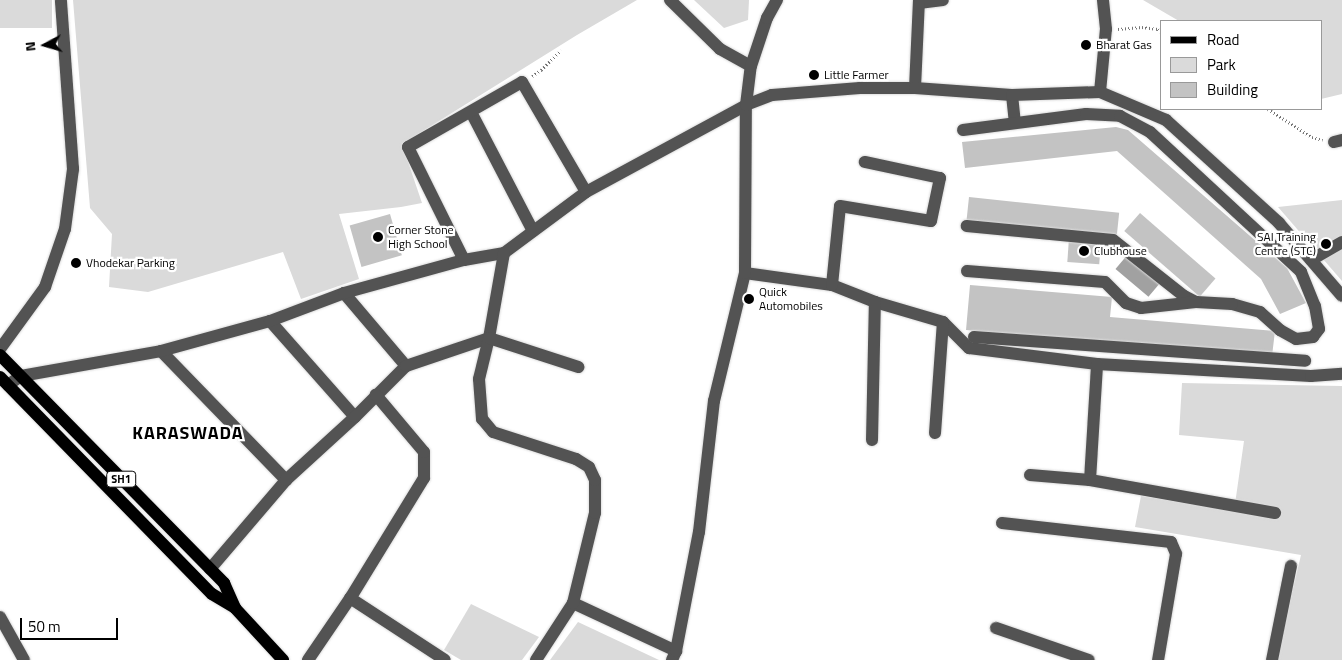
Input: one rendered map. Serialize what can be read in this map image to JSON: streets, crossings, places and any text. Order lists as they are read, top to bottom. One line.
{"streets":{"main road":["SH1"]},"districts":["KARASWADA"],"places":["Bharat Gas","Little Farmer","Corner Stone High School","SAI Training Centre (STC)","Clubhouse","Vhodekar Parking","Quick Automobiles"],"legend":["Road","Park","Building"],"scale_bar":"50 m","north":"left"}
